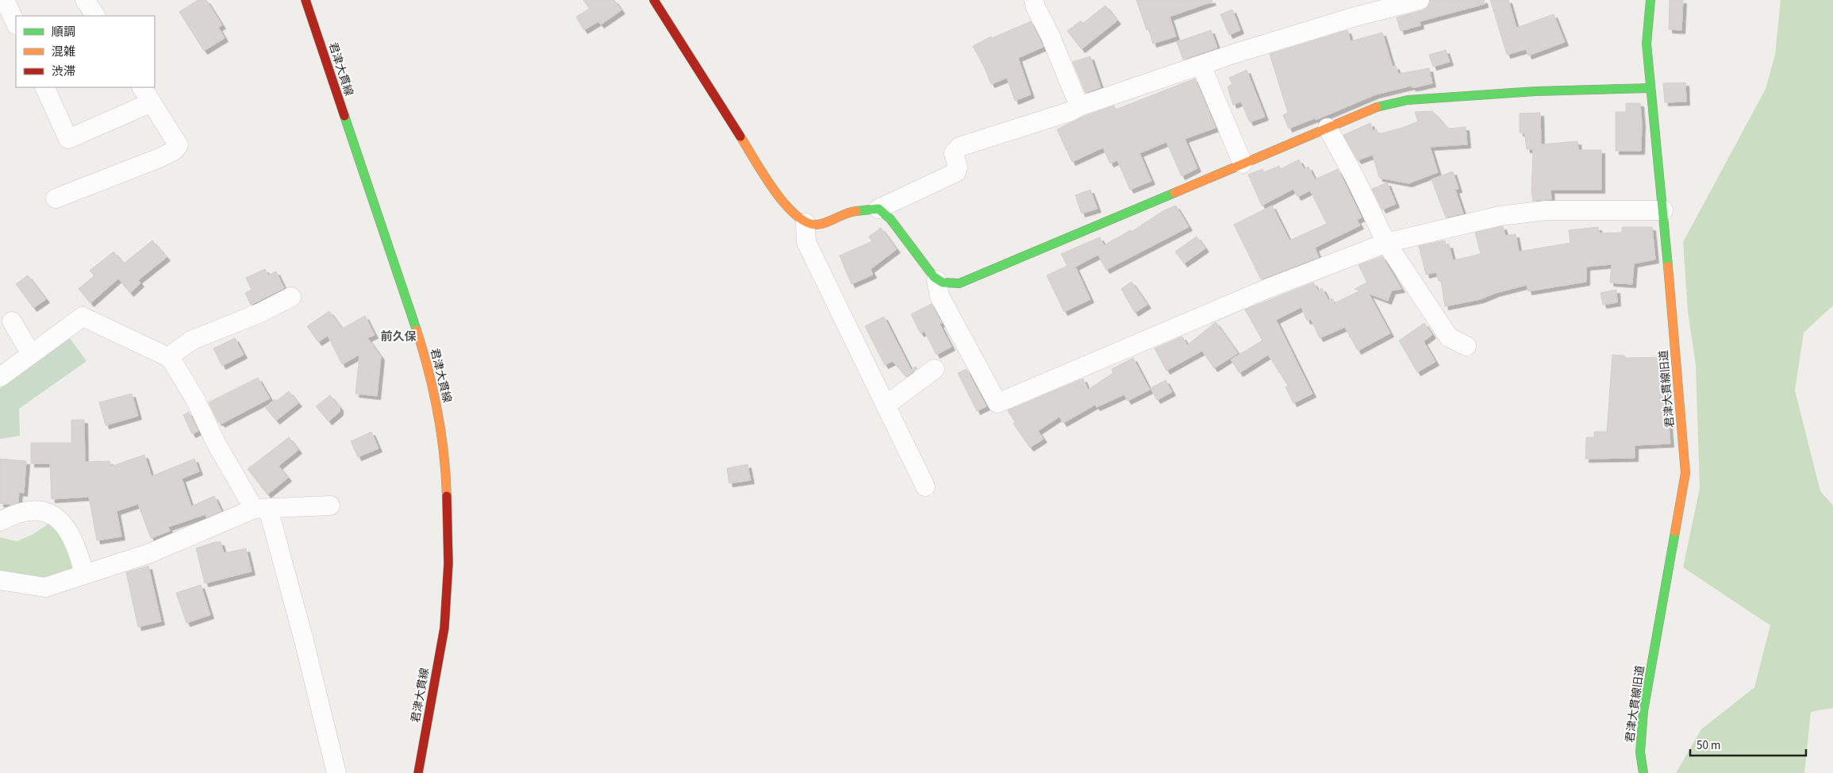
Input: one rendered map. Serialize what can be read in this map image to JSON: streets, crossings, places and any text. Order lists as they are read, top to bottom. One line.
{"streets":{"street":["君津大貫線","君津大貫線旧道"]},"districts":["前久保"],"legend":["順調","混雑","渋滞"],"scale_bar":"50 m"}
